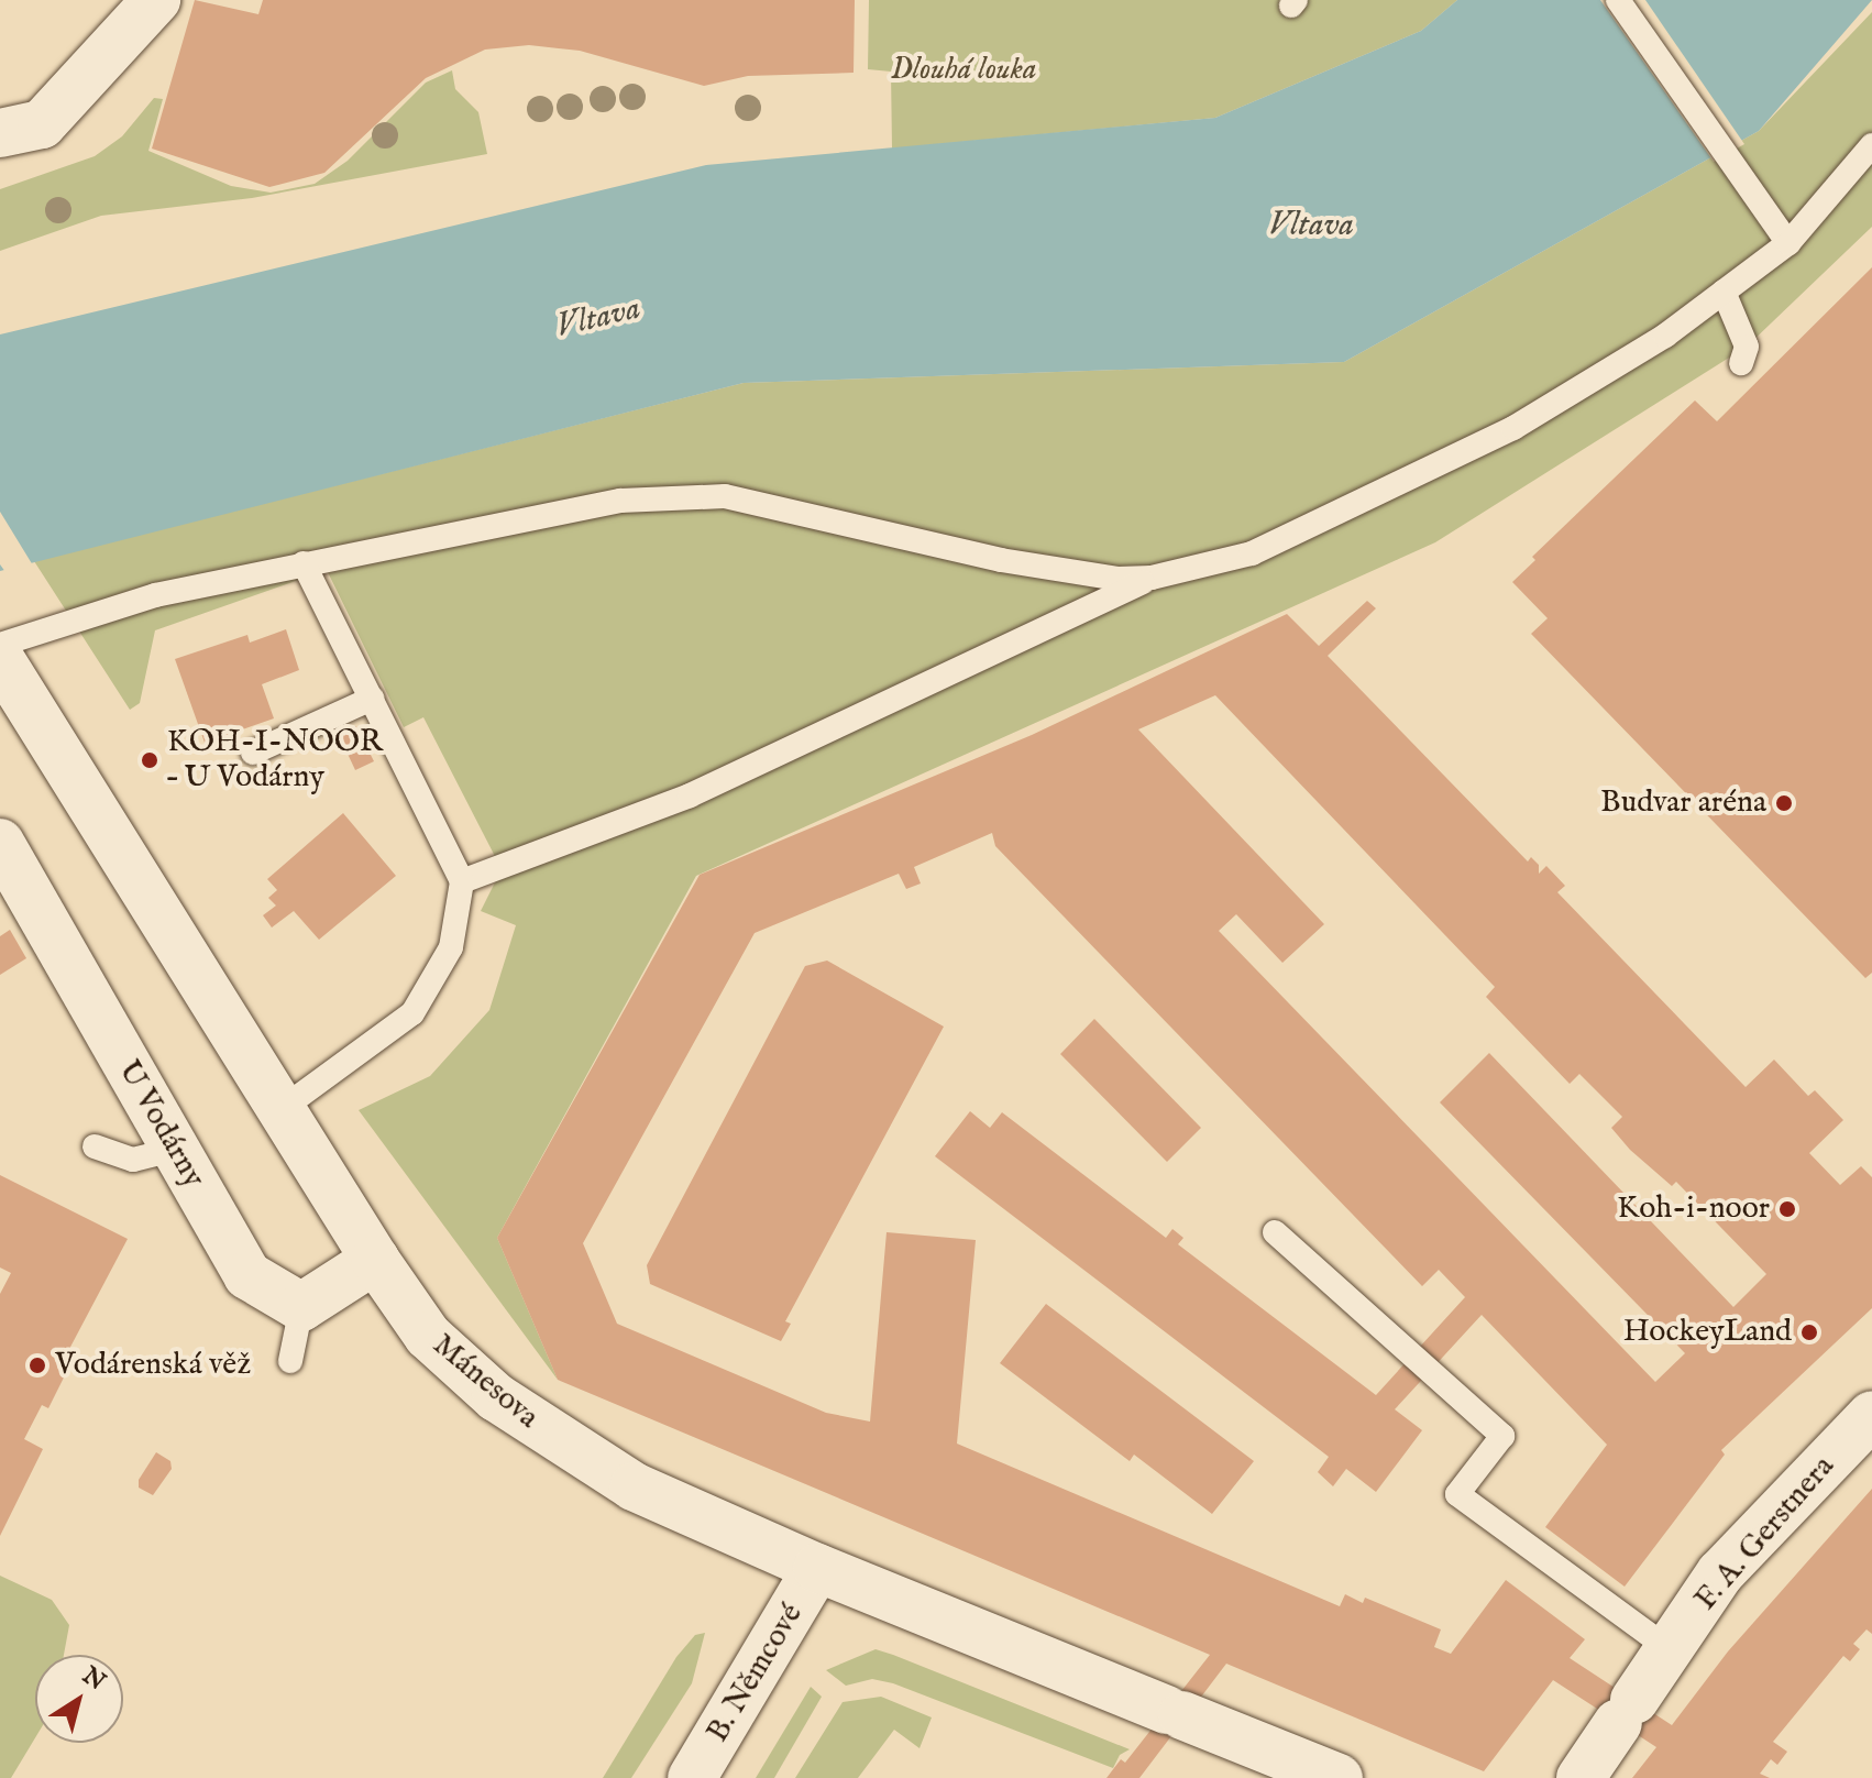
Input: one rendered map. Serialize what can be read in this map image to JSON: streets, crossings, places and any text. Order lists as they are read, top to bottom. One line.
{"streets":{"main road":["U Vodárny","Mánesova","F. A. Gerstnera","B. Němcové"]},"crossings":[["Mánesova","B. Němcové"]],"water":["Vltava"],"parks":["Dlouhá louka"],"places":["KOH-I-NOOR – U Vodárny","Budvar aréna","Koh-i-noor","HockeyLand","Vodárenská věž"],"north":"top right"}
